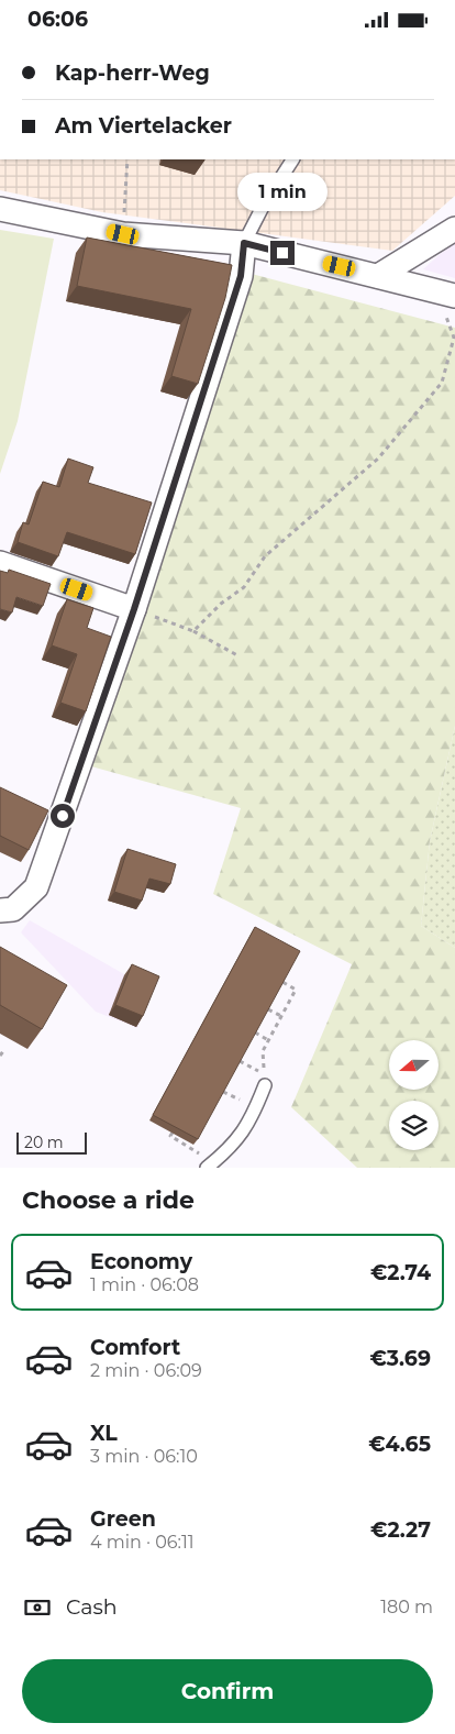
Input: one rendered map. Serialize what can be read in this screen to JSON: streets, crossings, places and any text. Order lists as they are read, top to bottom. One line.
{"scale_bar":"20 m","north":"left","page":{"status":"06:06","banner":["Kap-herr-Weg","Am Viertelacker"],"bubble":"1 min","scale":"20 m","heading":"Choose a ride","list":[{"name":"Economy","note":"1 min · 06:08","value":"€2.74"},{"name":"Comfort","note":"2 min · 06:09","value":"€3.69"},{"name":"XL","note":"3 min · 06:10","value":"€4.65"},{"name":"Green","note":"4 min · 06:11","value":"€2.27"}],"pay":["Cash","180 m"],"buttons":"Confirm"}}
